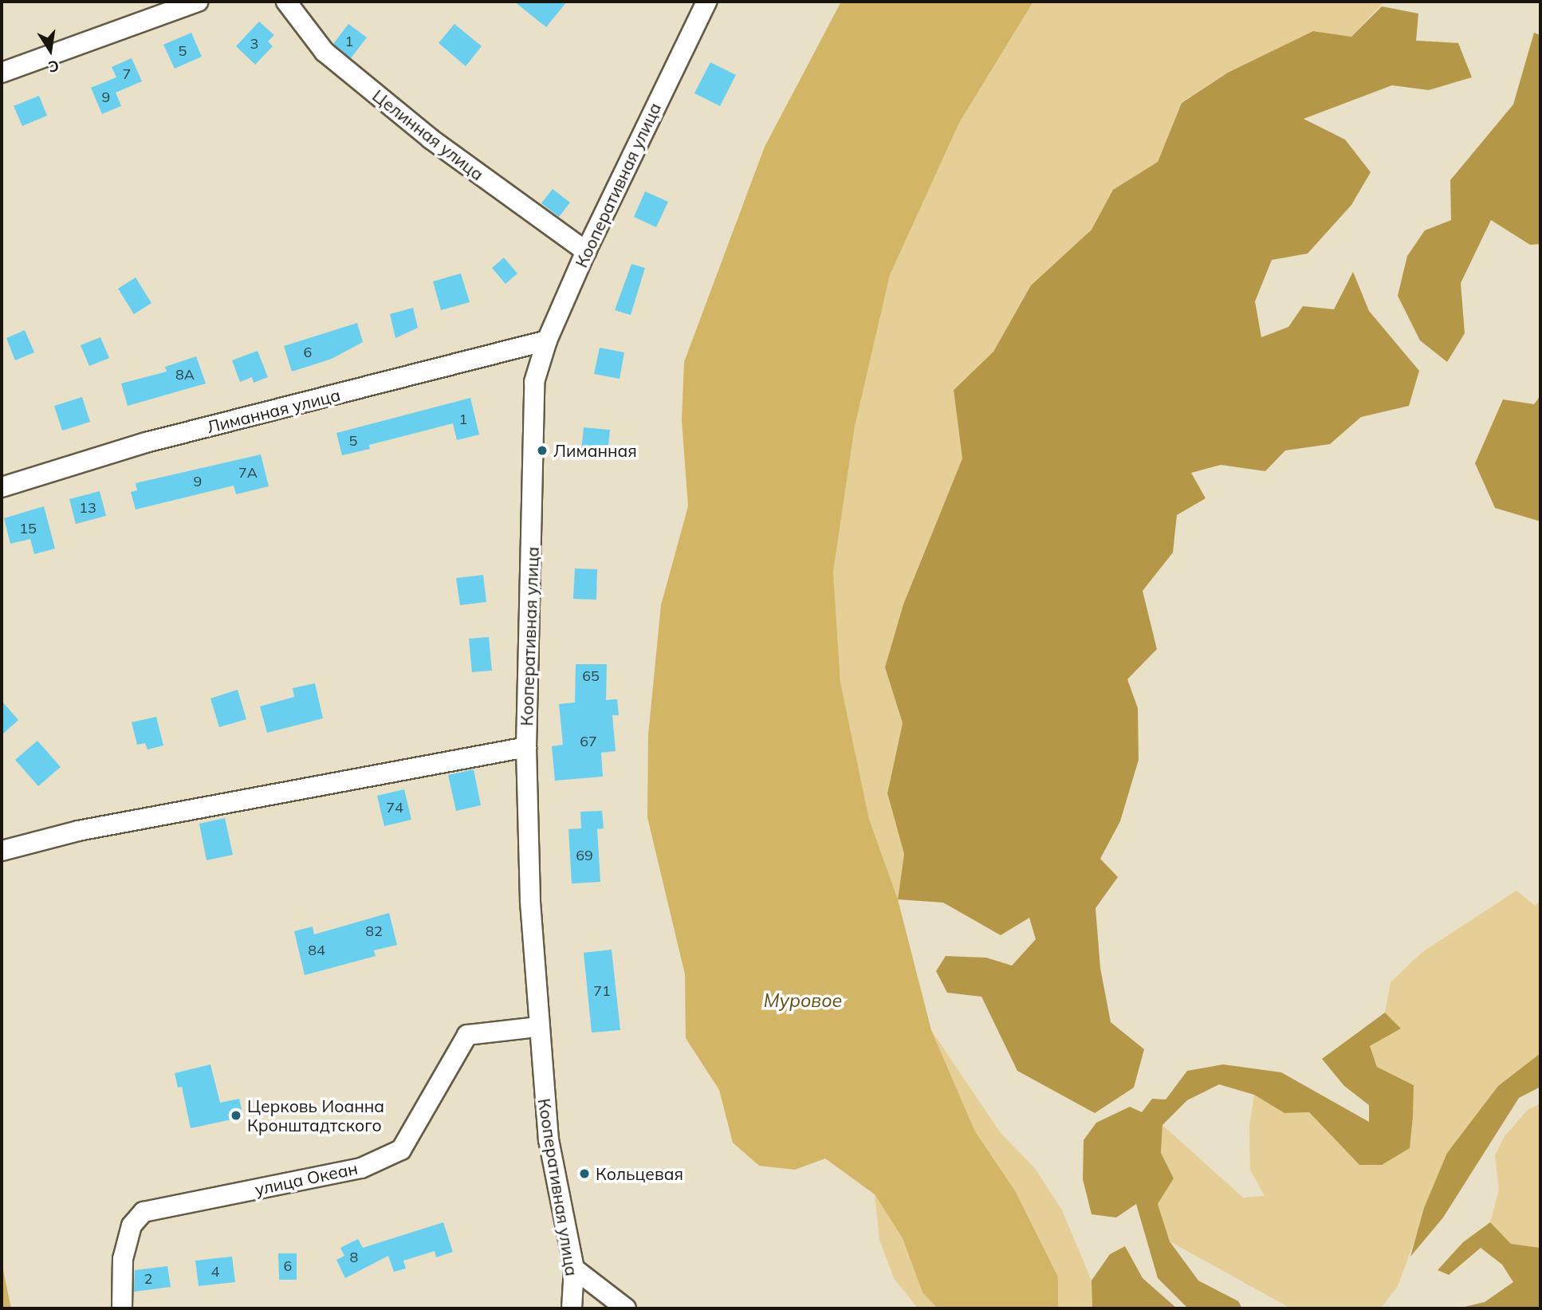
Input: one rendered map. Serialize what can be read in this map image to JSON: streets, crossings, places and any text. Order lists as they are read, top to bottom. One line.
{"streets":{"street":["Целинная улица","Кооперативная улица","Лиманная улица","улица Океан"]},"crossings":[["Целинная улица","Кооперативная улица"],["Кооперативная улица","Лиманная улица"],["Кооперативная улица","улица Океан"]],"water":["Муровое"],"places":["Лиманная","Церковь Иоанна Кронштадтского","Кольцевая"],"house_numbers":["1","3","5","7","9","6","8А","1","5","7А","9","13","15","65","67","74","69","82","84","71","8","6","4","2"],"north":"bottom"}
